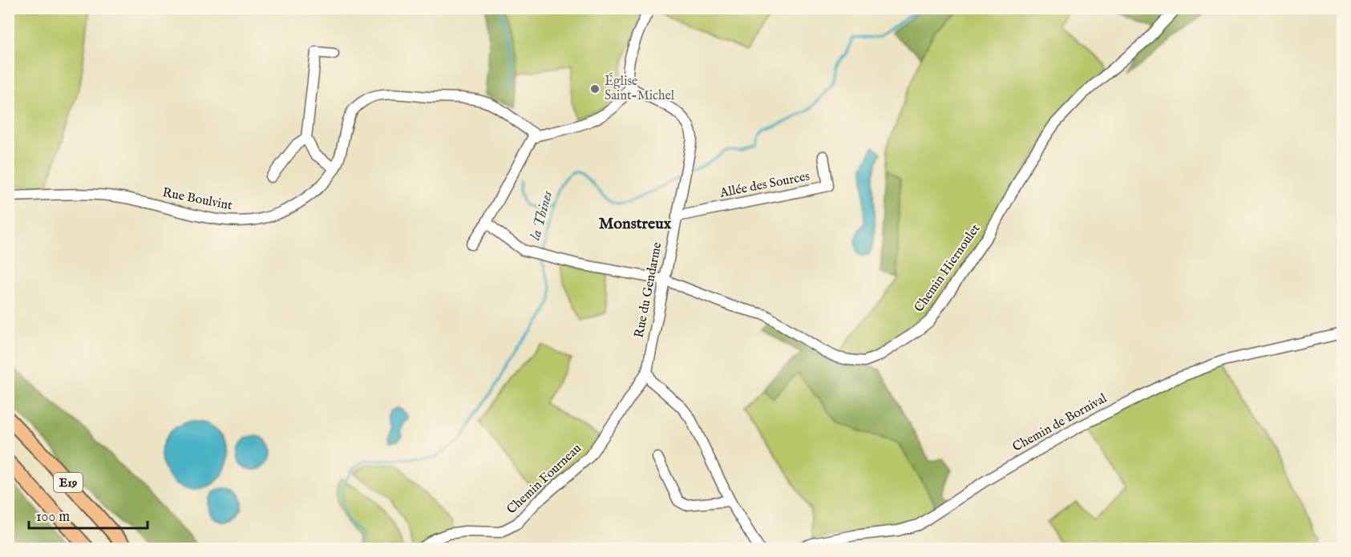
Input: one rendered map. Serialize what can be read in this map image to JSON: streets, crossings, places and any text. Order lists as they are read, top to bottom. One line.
{"streets":{"highway":["E19"],"street":["Allée des Sources","Rue Boulvint","Chemin Hiernoulet","Rue du Gendarme","Chemin de Bornival","Chemin Fourneau"]},"crossings":[["Allée des Sources","Rue du Gendarme"],["Chemin Hiernoulet","Rue du Gendarme"],["Rue du Gendarme","Chemin Fourneau"]],"districts":["Monstreux"],"water":["la Thines"],"places":["Église Saint-Michel"],"scale_bar":"100 m"}
